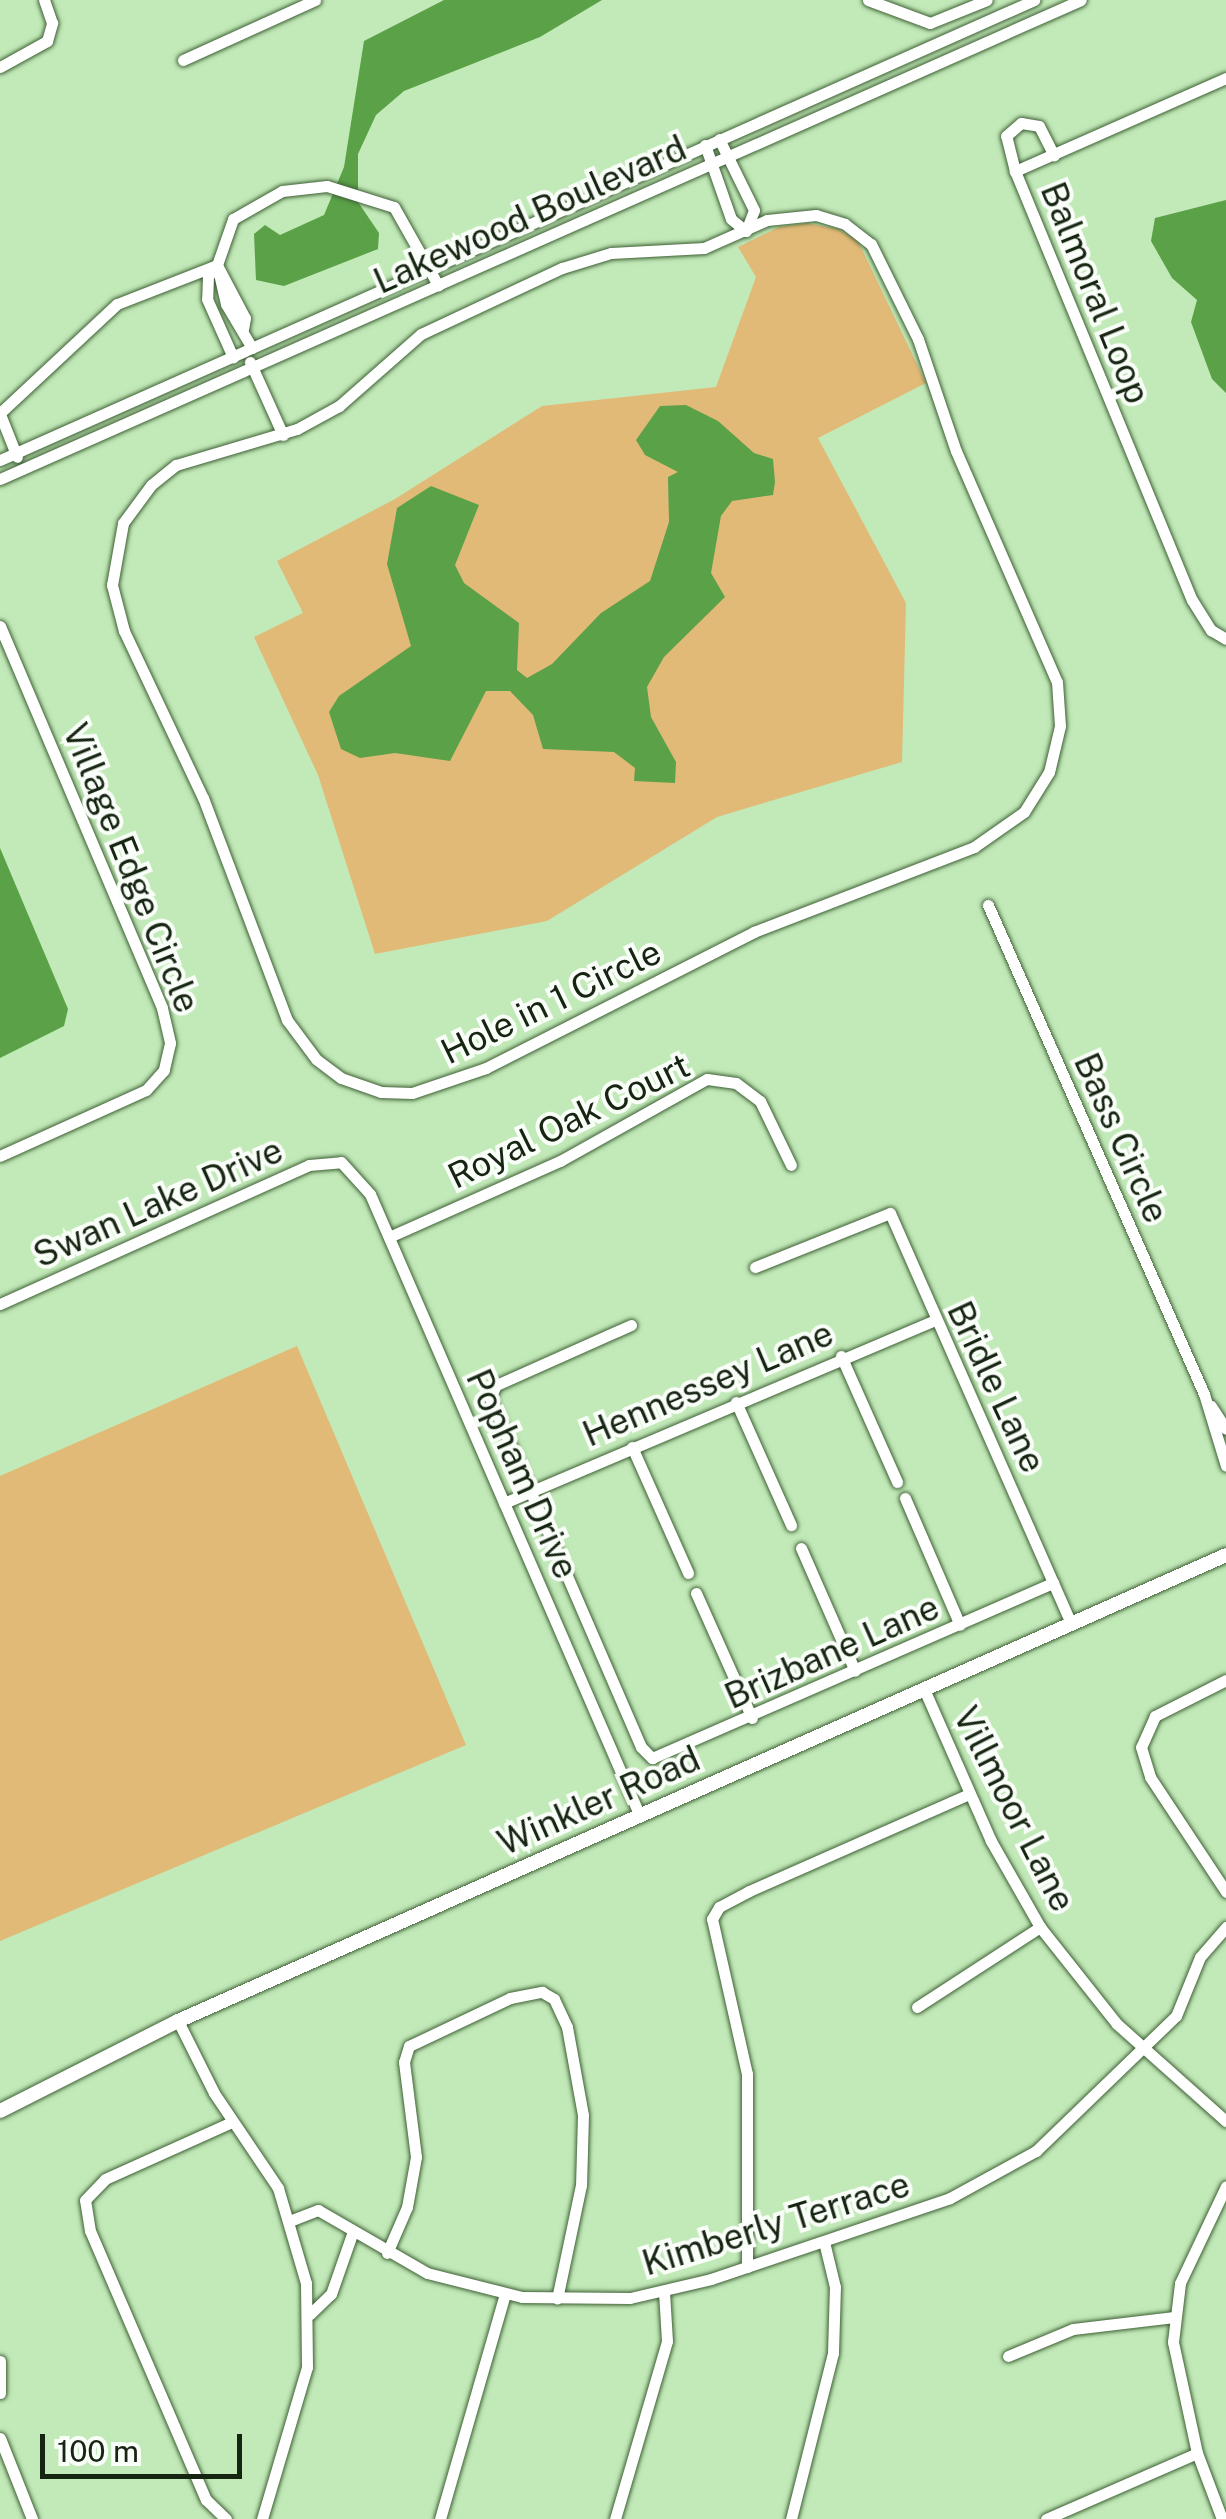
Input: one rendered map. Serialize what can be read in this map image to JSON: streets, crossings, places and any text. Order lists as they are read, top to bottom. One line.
{"streets":{"street":["Lakewood Boulevard","Balmoral Loop","Village Edge Circle","Hole in 1 Circle","Royal Oak Court","Bass Circle","Swan Lake Drive","Hennessey Lane","Bridle Lane","Popham Drive","Brizbane Lane","Winkler Road","Villmoor Lane","Kimberly Terrace"]},"crossings":[["Royal Oak Court","Popham Drive"],["Swan Lake Drive","Popham Drive"],["Hennessey Lane","Bridle Lane"],["Hennessey Lane","Popham Drive"],["Hennessey Lane","Brizbane Lane"],["Bridle Lane","Brizbane Lane"],["Bridle Lane","Winkler Road"],["Popham Drive","Winkler Road"],["Winkler Road","Villmoor Lane"],["Villmoor Lane","Kimberly Terrace"]],"scale_bar":"100 m"}
